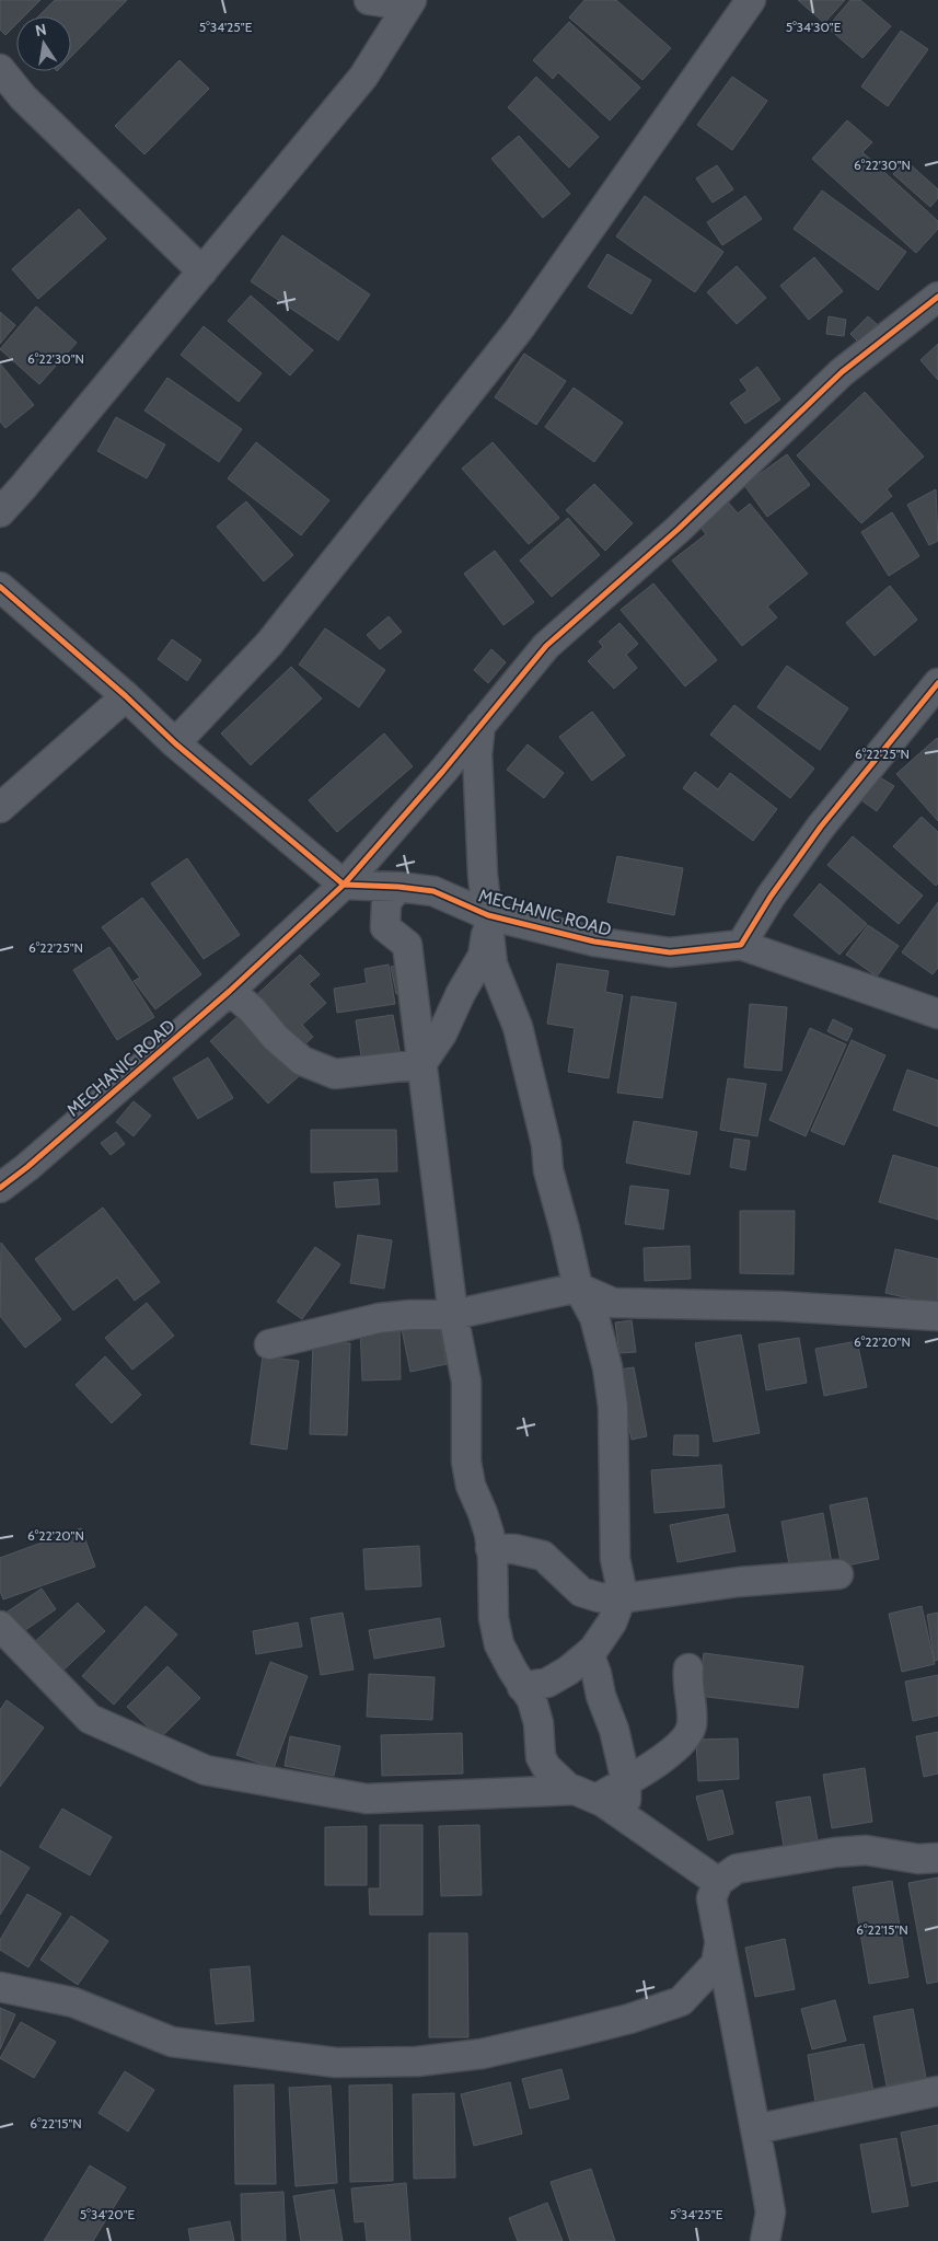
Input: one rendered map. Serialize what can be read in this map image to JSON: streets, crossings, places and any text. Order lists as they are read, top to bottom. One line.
{"streets":{"street":["MECHANIC ROAD"]},"north":"top","coordinates":["5°34'25\"E","5°34'30\"E","6°22'30\"N","6°22'25\"N","6°22'20\"N","6°22'15\"N","5°34'20\"E"]}
